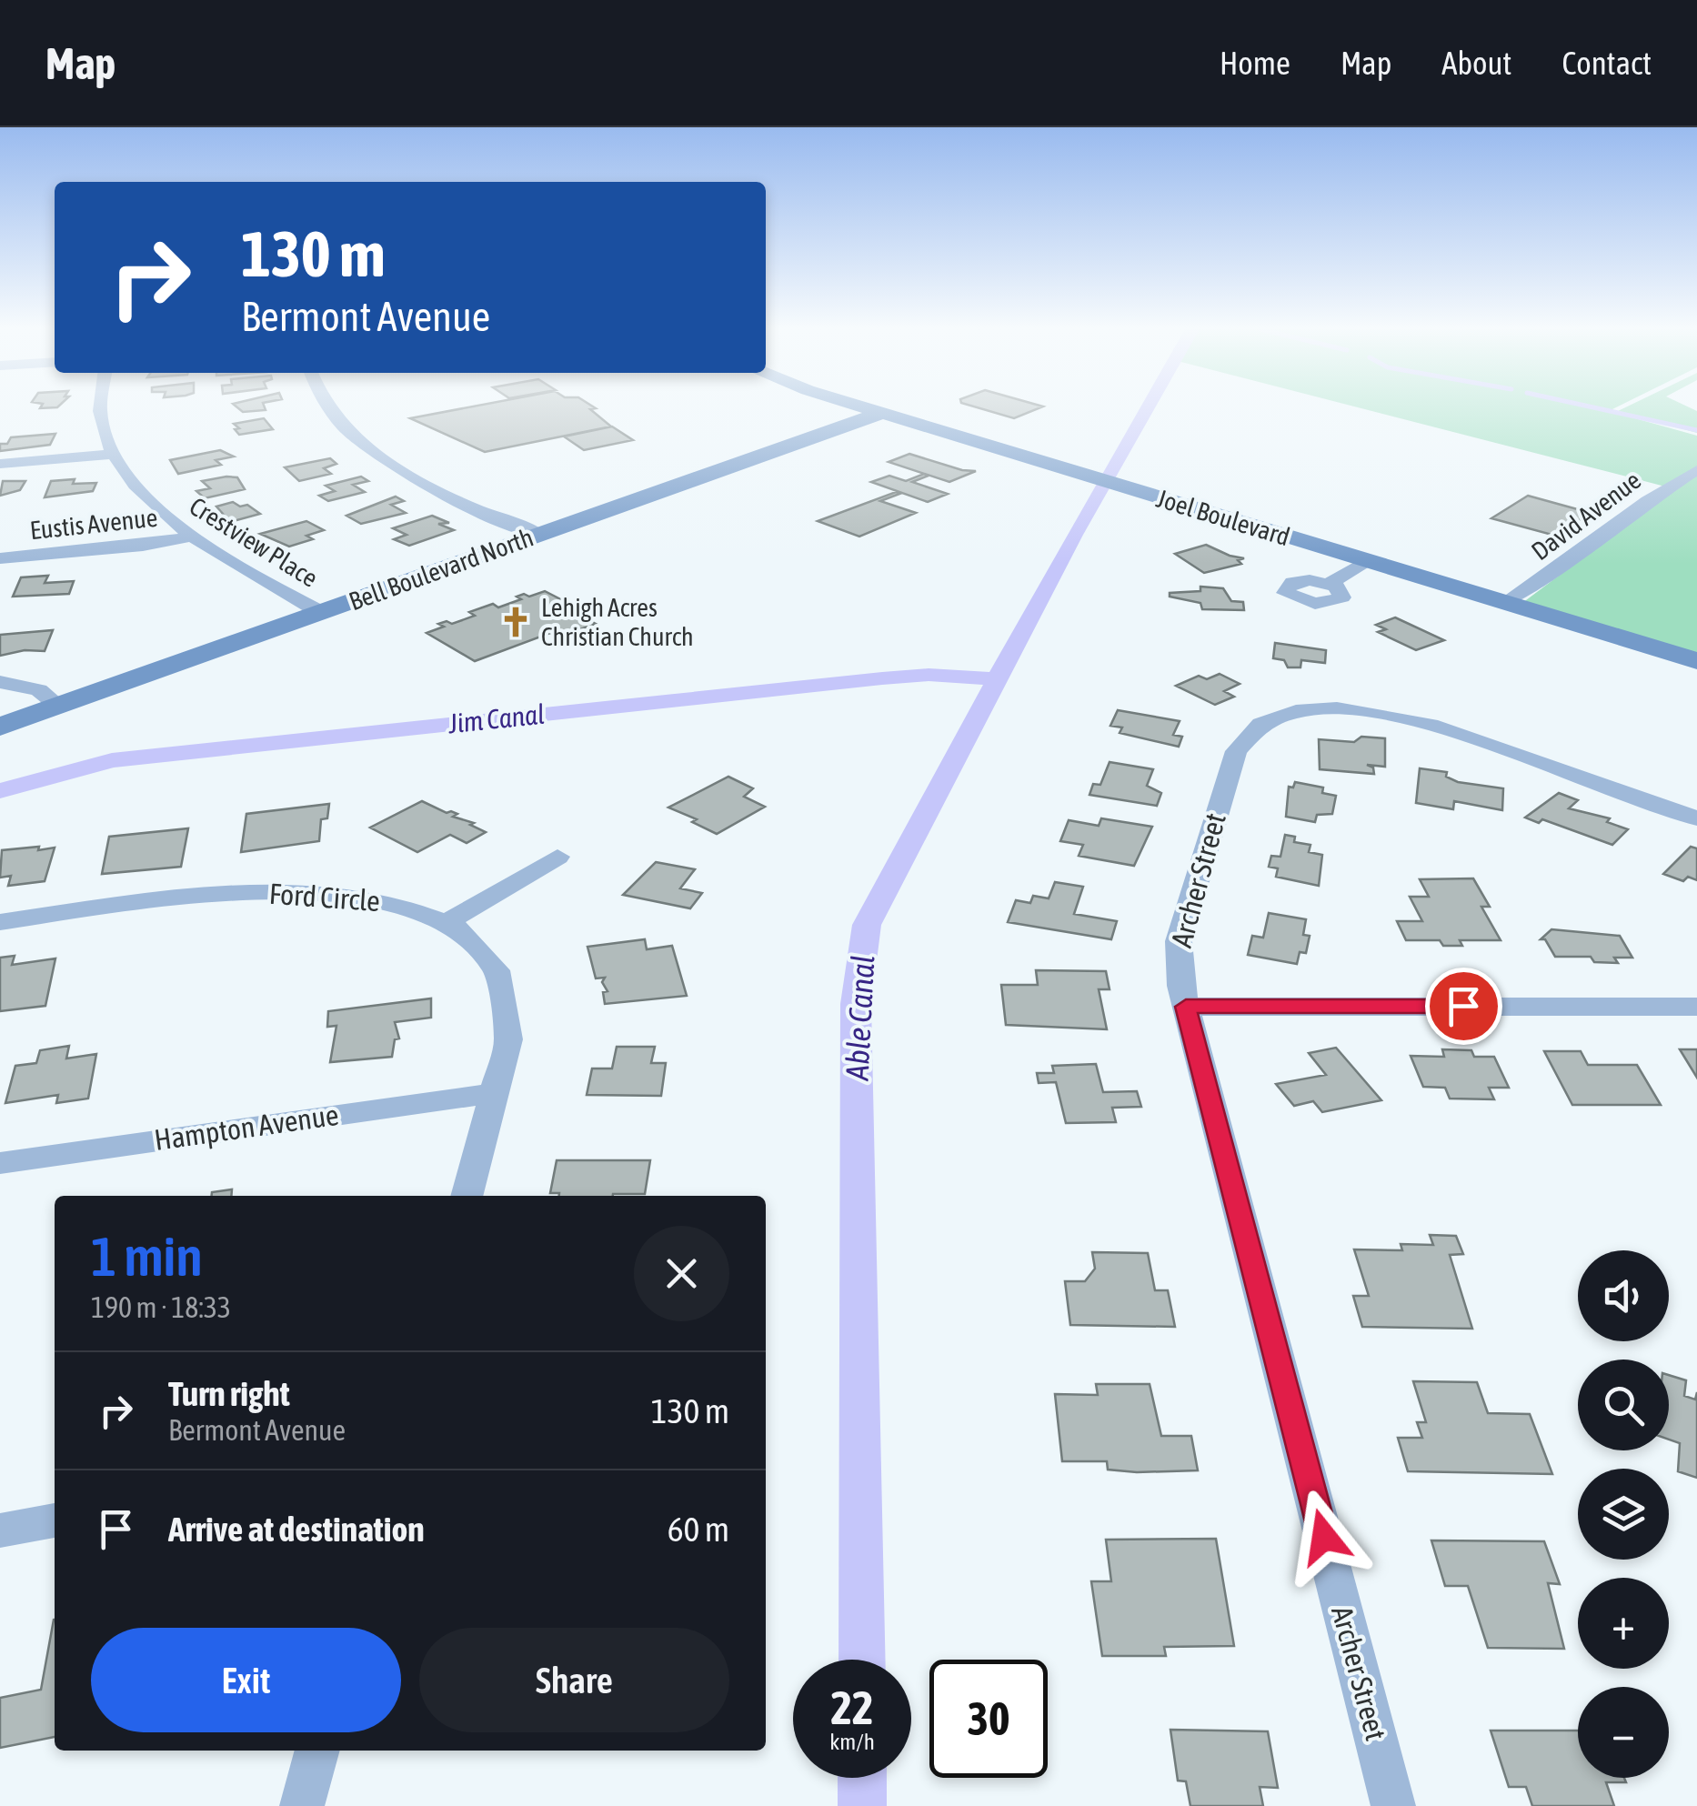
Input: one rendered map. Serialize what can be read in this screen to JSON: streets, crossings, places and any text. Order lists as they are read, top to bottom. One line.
{"streets":{"main road":["Joel Boulevard","Bell Boulevard North"],"street":["David Avenue","Eustis Avenue","Crestview Place","Archer Street","Ford Circle","Hampton Avenue"]},"crossings":[["David Avenue","Joel Boulevard"],["Joel Boulevard","Bell Boulevard North"],["Eustis Avenue","Crestview Place"],["Crestview Place","Bell Boulevard North"],["Ford Circle","Hampton Avenue"]],"water":["Jim Canal","Able Canal"],"places":{"church":["Lehigh Acres Christian Church"]},"page":{"header":"Map","nav":["Home","Map","About","Contact"],"turn":["130 m","Bermont Avenue"],"heading":["1 min","190 m · 18:33"],"map_buttons":["+","−"],"list":[{"name":"Turn right","note":"Bermont Avenue","value":"130 m"},{"name":"Arrive at destination","value":"60 m"}],"buttons":["Exit","Share"],"speed":"22 km/h","limit":"30"}}
